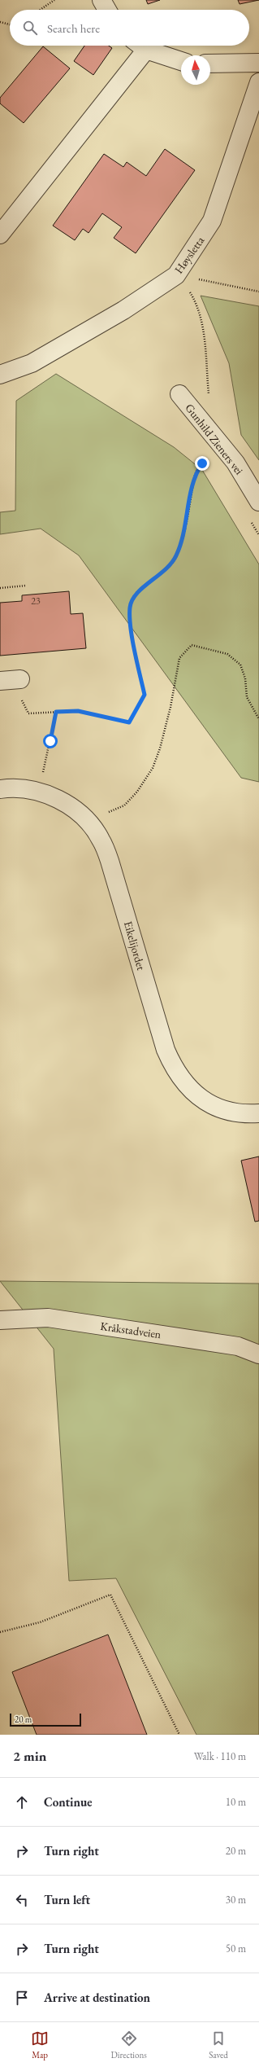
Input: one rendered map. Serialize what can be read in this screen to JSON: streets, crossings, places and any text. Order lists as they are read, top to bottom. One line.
{"streets":{"street":["Høysletta","Gunhild Zieners vei","Eikelijordet","Kråkstadveien"]},"house_numbers":["23"],"scale_bar":"20 m","north":"top","page":{"search":"Search here","scale":"20 m","heading":["2 min","Walk · 110 m"],"list":[["Continue","10 m"],["Turn right","20 m"],["Turn left","30 m"],["Turn right","50 m"],"Arrive at destination"],"nav":["Map","Directions","Saved"]}}
